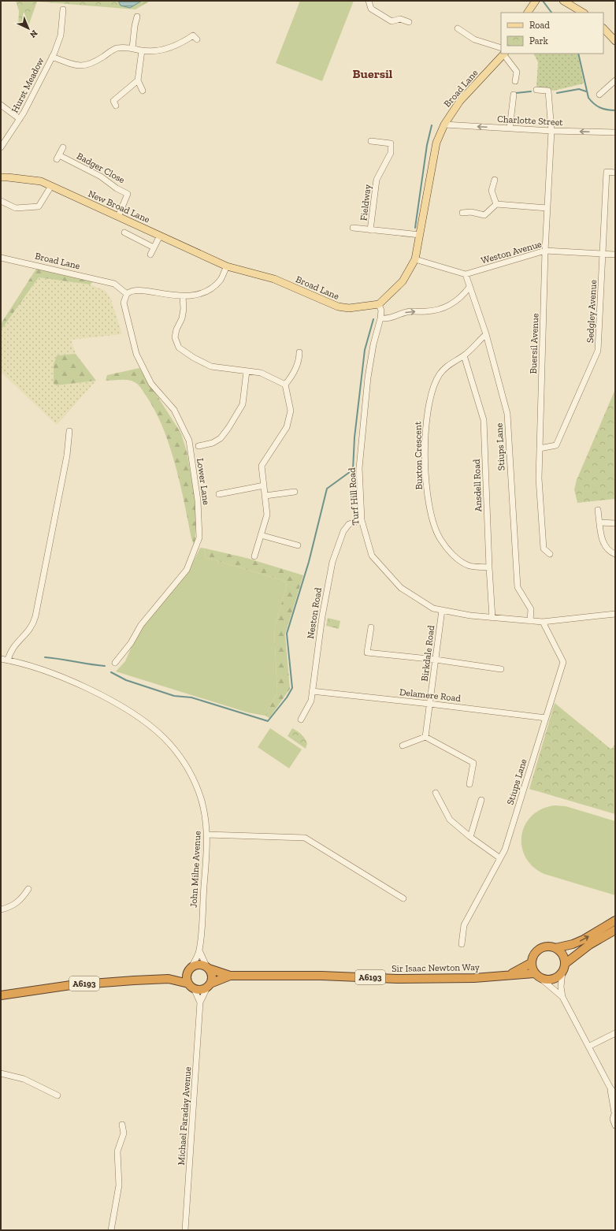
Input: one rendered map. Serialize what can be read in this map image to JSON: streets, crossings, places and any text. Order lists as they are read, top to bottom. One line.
{"streets":{"highway":["Sir Isaac Newton Way","A6193"],"main road":["Broad Lane","New Broad Lane"],"street":["Hurst Meadow","Charlotte Street","Badger Close","Fieldway","Weston Avenue","Sedgley Avenue","Buersil Avenue","Stiups Lane","Buxton Crescent","Lower Lane","Ansdell Road","Turf Hill Road","Neston Road","Birkdale Road","Delamere Road","John Milne Avenue","Michael Faraday Avenue"]},"crossings":[["Broad Lane","Charlotte Street"],["Broad Lane","Fieldway"],["Broad Lane","New Broad Lane"],["Broad Lane","Lower Lane"],["Broad Lane","Turf Hill Road"],["Charlotte Street","Buersil Avenue"],["Badger Close","New Broad Lane"],["Weston Avenue","Sedgley Avenue"],["Weston Avenue","Buersil Avenue"],["Weston Avenue","Stiups Lane"],["Sedgley Avenue","Buersil Avenue"],["Stiups Lane","Buxton Crescent"],["Stiups Lane","Turf Hill Road"],["Stiups Lane","Delamere Road"],["Buxton Crescent","Ansdell Road"],["Ansdell Road","Turf Hill Road"],["Turf Hill Road","Neston Road"],["Turf Hill Road","Birkdale Road"],["Neston Road","Delamere Road"],["Birkdale Road","Delamere Road"],["John Milne Avenue","Sir Isaac Newton Way"],["John Milne Avenue","A6193"],["Sir Isaac Newton Way","A6193"]],"one_way":["Charlotte Street"],"districts":["Buersil"],"legend":["Road","Park"],"north":"bottom right"}
